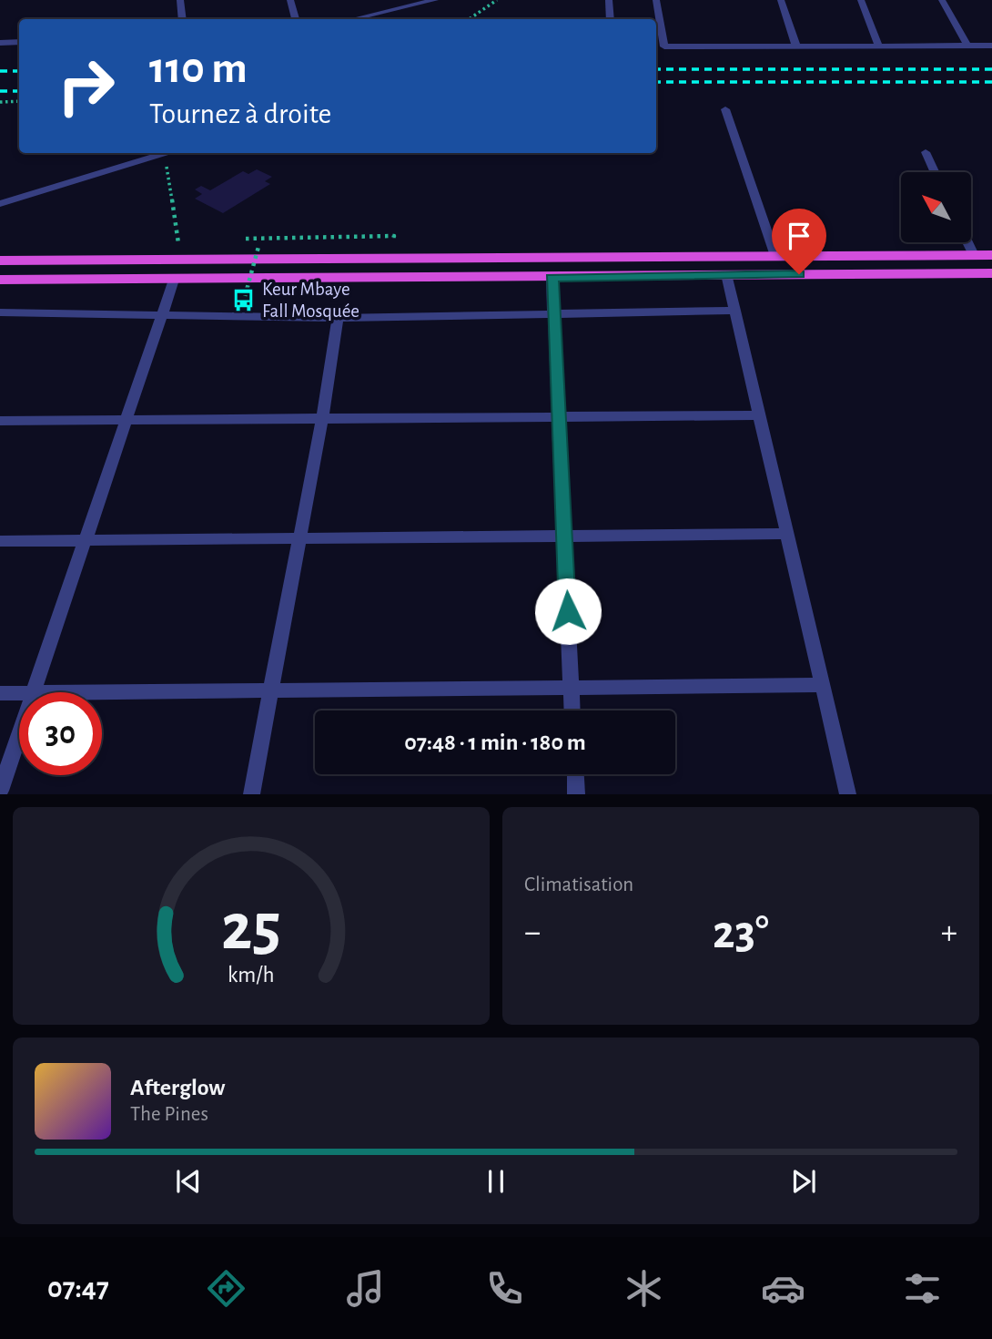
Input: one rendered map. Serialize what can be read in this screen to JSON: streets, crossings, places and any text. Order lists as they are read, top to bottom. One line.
{"places":{"bus stop":["Keur Mbaye Fall Mosquée"]},"north":"top left","page":{"turn":["110 m","Tournez à droite"],"limit":"30","trip":"07:48 · 1 min · 180 m","tile":"Climatisation","heat":["−","23°","+"],"song":["Afterglow","The Pines"],"tabs":"07:47","gauge":["25","km/h"]}}
